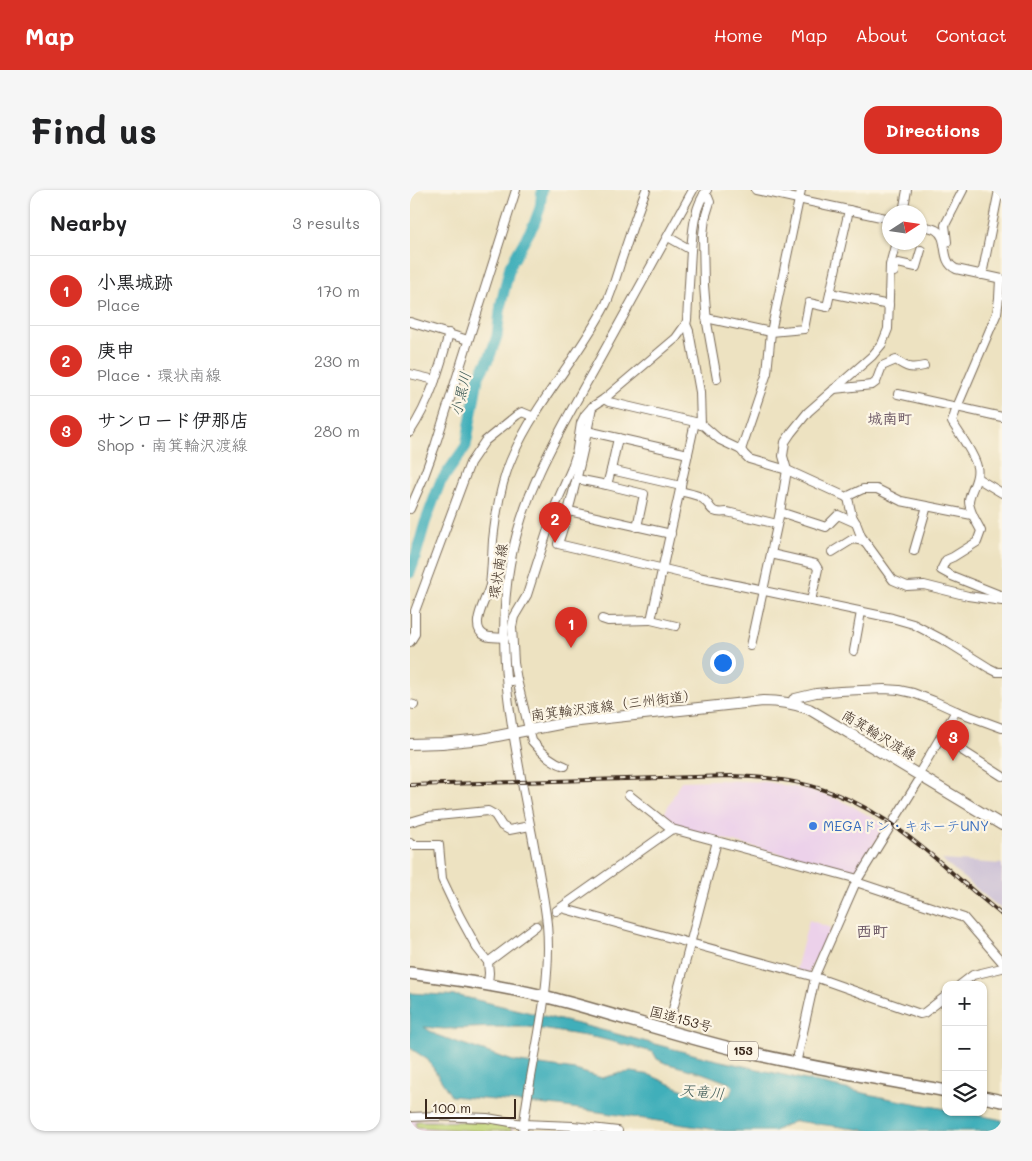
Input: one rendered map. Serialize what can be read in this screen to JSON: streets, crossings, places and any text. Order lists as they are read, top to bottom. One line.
{"streets":{"highway":["国道153号","153"],"main road":["南箕輪沢渡線（三州街道）","南箕輪沢渡線"],"street":["環状南線"]},"crossings":[["環状南線","南箕輪沢渡線（三州街道）"],["環状南線","国道153号"],["南箕輪沢渡線（三州街道）","南箕輪沢渡線"]],"districts":["城南町","西町"],"water":["小黒川","天竜川"],"places":["MEGAドン・キホーテUNY"],"scale_bar":"100 m","north":"right","page":{"header":"Map","nav":["Home","Map","About","Contact"],"buttons":"Directions","title":"Find us","heading":["Nearby","3 results"],"list":[{"mark":"1","name":"小黒城跡","note":"Place","value":"170 m"},{"mark":"2","name":"庚申","note":"Place · 環状南線","value":"230 m"},{"mark":"3","name":"サンロード伊那店","note":"Shop · 南箕輪沢渡線","value":"280 m"}],"pins":["2","1","3"],"map_buttons":["+","−"],"scale":"100 m"}}
